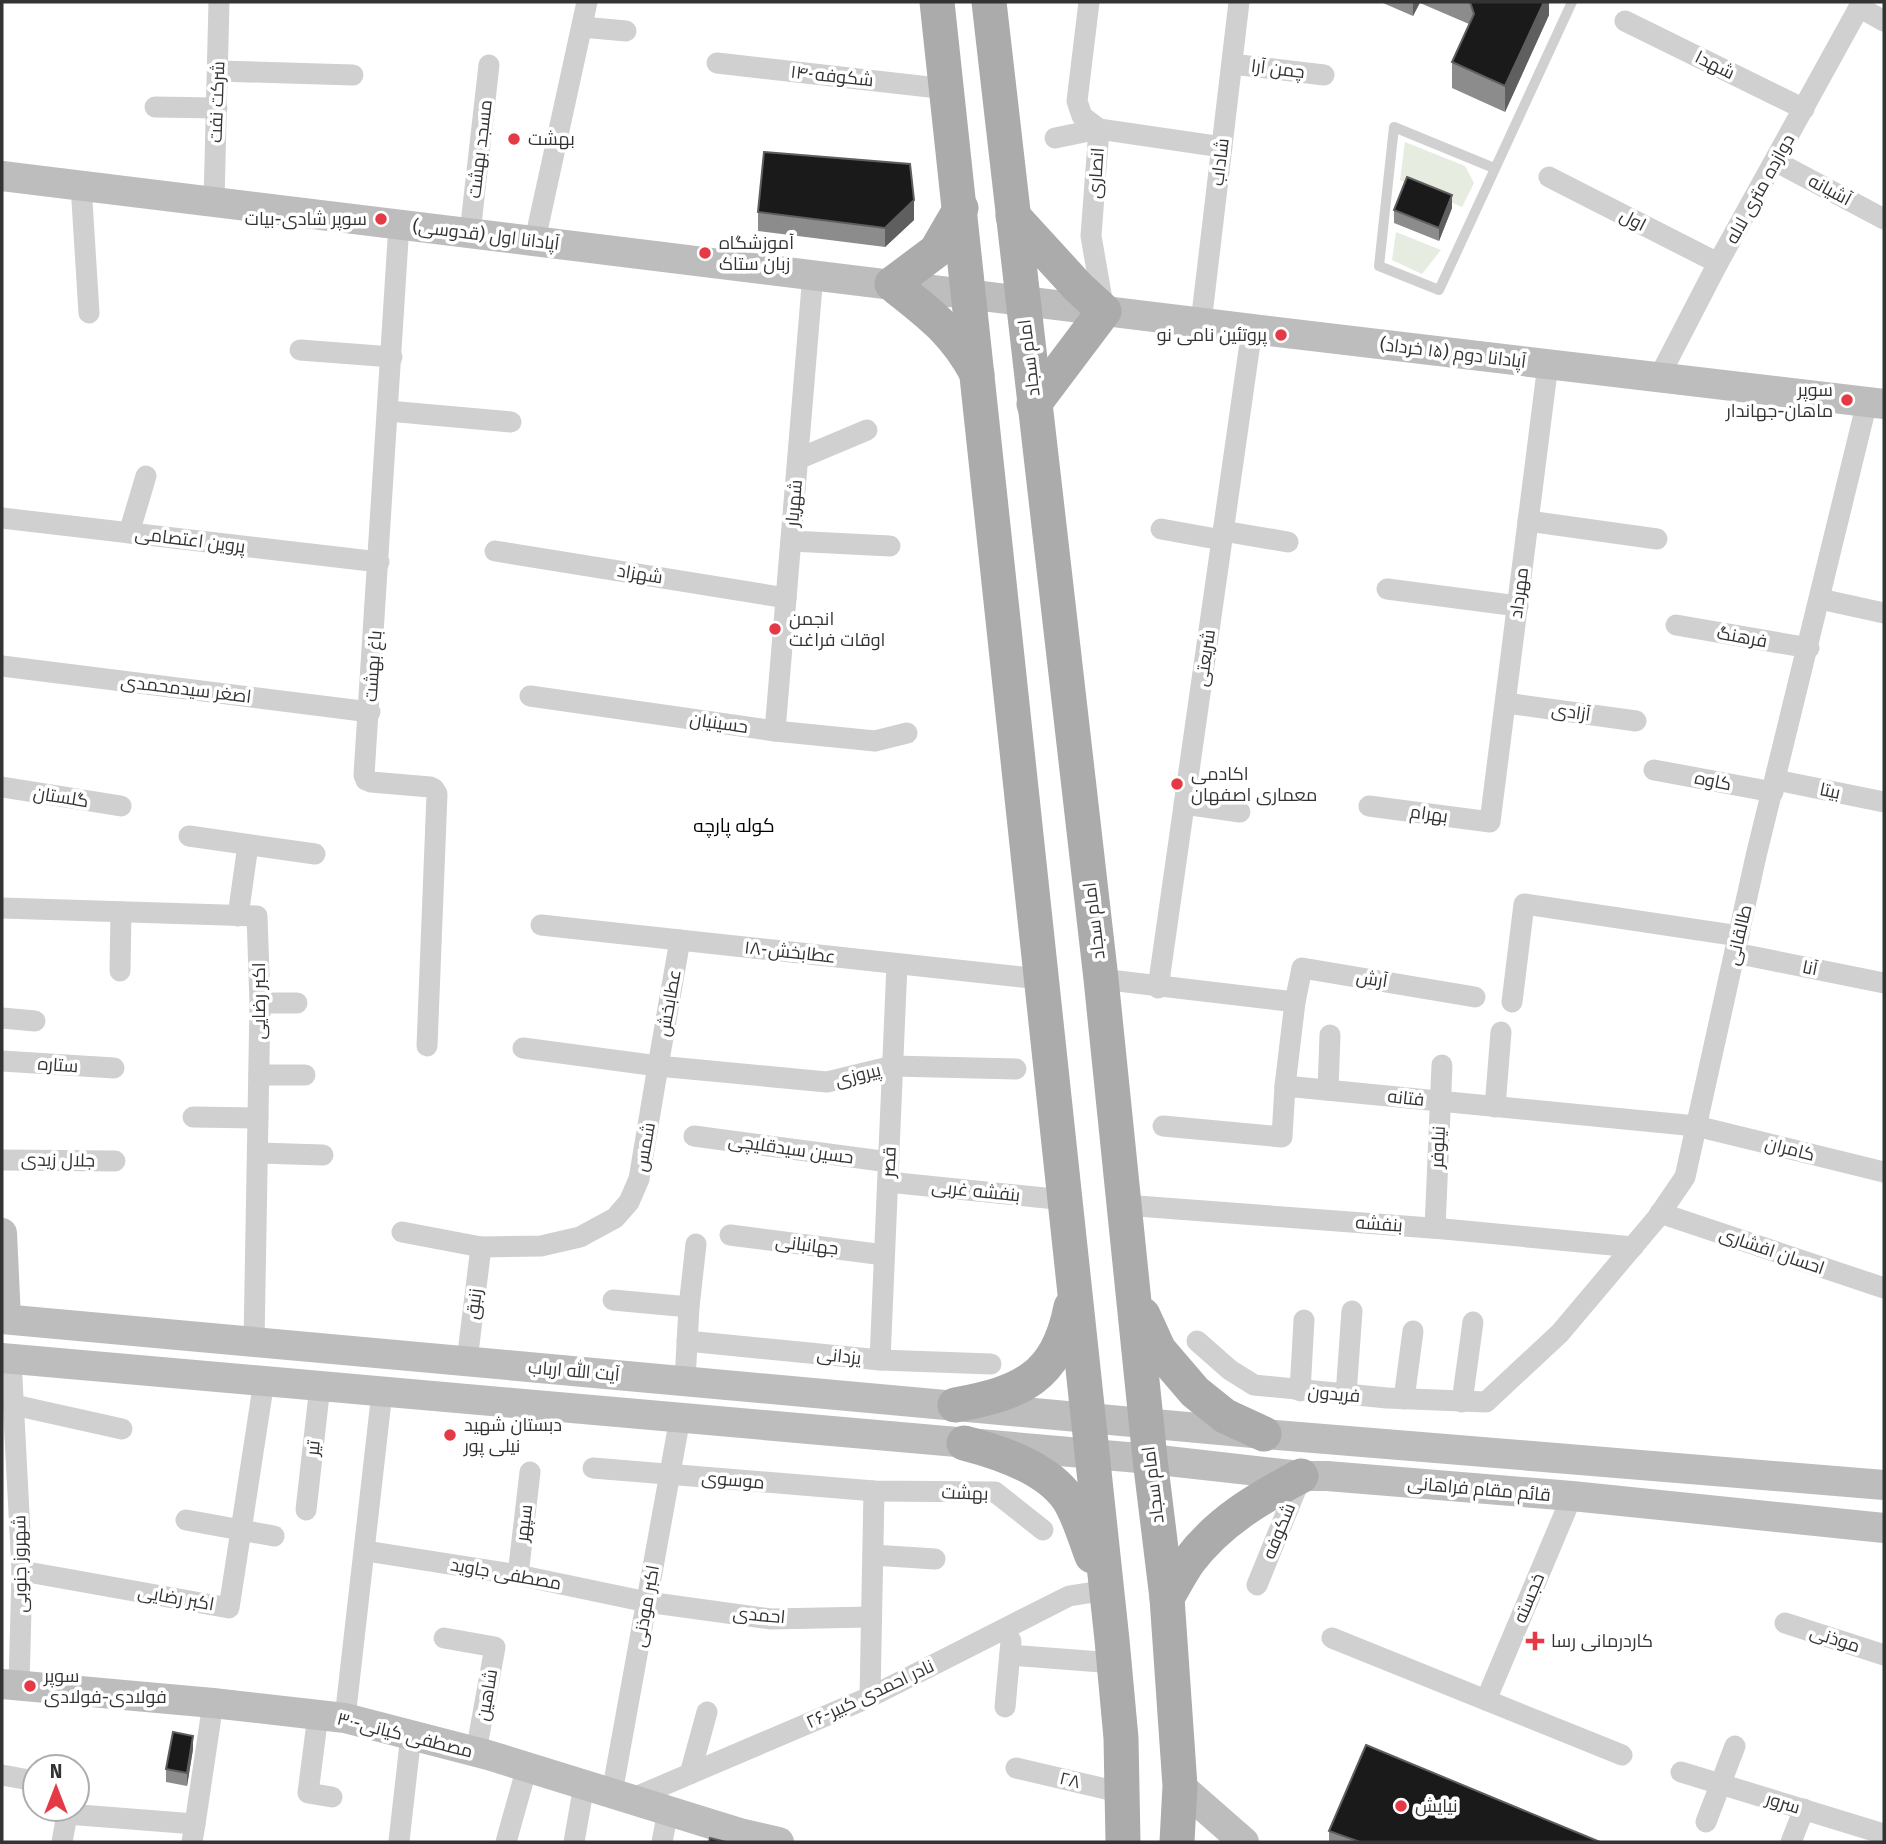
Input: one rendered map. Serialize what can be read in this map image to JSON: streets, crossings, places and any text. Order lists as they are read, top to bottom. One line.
{"streets":{"main road":["آپادانا اول (قدوسی)","آپادانا دوم (۱۵ خرداد)","امام سجاد","آیت الله ارباب","قائم مقام فراهانی","۳۰-مصطفی کیانی"],"street":["شهدا","چمن آرا","۱۴-شکوفه","شرکت نفت","مسجد بهشت","شاداب","انصاری","دوازده متری لاله","آشیانه","اول","شهریار","پروین اعتصامی","شهزاد","مهرداد","فرهنگ","شریعتی","باغ بهشت","اصغر سیدمحمدی","آزادی","حسینیان","کاوه","بیتا","گلستان","بهرام","طالقانی","۱۸-عطابخش","آنا","آرش","اکبر رضایی","عطابخش","ستاره","پیروزی","فتانه","شمس","نیلوفر","حسین سیدقلیچی","کامران","جلال زیدی","قصر","بنفشه غربی","بنفشه","جهانبانی","احسان افشاری","زنبق","یزدانی","فریدون","تیر","موسوی","بهشت","سپهر","شکوفه","شهروز جنوبی","مصطفی جاوید","خجسته","اکبر موذنی","احمدی","موذنی","۲۶-نادر احمدی کبیر","شاهین","۲۸","سرور"]},"crossings":[["شهدا","دوازده متری لاله"],["چمن آرا","شاداب"],["شرکت نفت","آپادانا اول (قدوسی)"],["مسجد بهشت","آپادانا اول (قدوسی)"],["شاداب","آپادانا دوم (۱۵ خرداد)"],["انصاری","آپادانا دوم (۱۵ خرداد)"],["دوازده متری لاله","آشیانه"],["دوازده متری لاله","اول"],["دوازده متری لاله","آپادانا دوم (۱۵ خرداد)"],["آپادانا اول (قدوسی)","آپادانا دوم (۱۵ خرداد)"],["آپادانا اول (قدوسی)","امام سجاد"],["آپادانا اول (قدوسی)","شهریار"],["آپادانا اول (قدوسی)","باغ بهشت"],["آپادانا دوم (۱۵ خرداد)","امام سجاد"],["آپادانا دوم (۱۵ خرداد)","مهرداد"],["آپادانا دوم (۱۵ خرداد)","شریعتی"],["آپادانا دوم (۱۵ خرداد)","طالقانی"],["امام سجاد","بنفشه"],["امام سجاد","آیت الله ارباب"],["امام سجاد","قائم مقام فراهانی"],["شهریار","شهزاد"],["شهریار","حسینیان"],["پروین اعتصامی","باغ بهشت"],["مهرداد","آزادی"],["مهرداد","بهرام"],["فرهنگ","طالقانی"],["باغ بهشت","اصغر سیدمحمدی"],["کاوه","بیتا"],["کاوه","طالقانی"],["بیتا","طالقانی"],["طالقانی","آنا"],["طالقانی","فتانه"],["طالقانی","کامران"],["طالقانی","بنفشه"],["طالقانی","احسان افشاری"],["طالقانی","فریدون"],["۱۸-عطابخش","عطابخش"],["۱۸-عطابخش","قصر"],["آرش","فتانه"],["اکبر رضایی","آیت الله ارباب"],["اکبر رضایی","شهروز جنوبی"],["عطابخش","پیروزی"],["عطابخش","شمس"],["پیروزی","شمس"],["پیروزی","قصر"],["فتانه","نیلوفر"],["فتانه","کامران"],["شمس","زنبق"],["نیلوفر","بنفشه"],["حسین سیدقلیچی","قصر"],["حسین سیدقلیچی","بنفشه غربی"],["قصر","بنفشه غربی"],["قصر","جهانبانی"],["قصر","یزدانی"],["زنبق","آیت الله ارباب"],["موسوی","بهشت"],["موسوی","اکبر موذنی"],["قائم مقام فراهانی","شکوفه"],["قائم مقام فراهانی","خجسته"],["سپهر","مصطفی جاوید"],["شهروز جنوبی","۳۰-مصطفی کیانی"],["مصطفی جاوید","اکبر موذنی"],["مصطفی جاوید","احمدی"],["اکبر موذنی","احمدی"],["اکبر موذنی","۲۶-نادر احمدی کبیر"],["اکبر موذنی","۳۰-مصطفی کیانی"],["۲۶-نادر احمدی کبیر","۳۰-مصطفی کیانی"],["شاهین","۳۰-مصطفی کیانی"]],"districts":["کوله پارچه"],"places":{"other":["بهشت","سوپر شادی-بیات","آموزشگاه زبان ستاک","پروتئین نامی نو","سوپر ماهان-جهاندار","انجمن اوقات فراغت","اکادمی معماری اصفهان","دبستان شهید نیلی پور","سوپر فولادی-فولادی","نیایش"],"health":["کاردرمانی رسا"]},"north":"top"}
